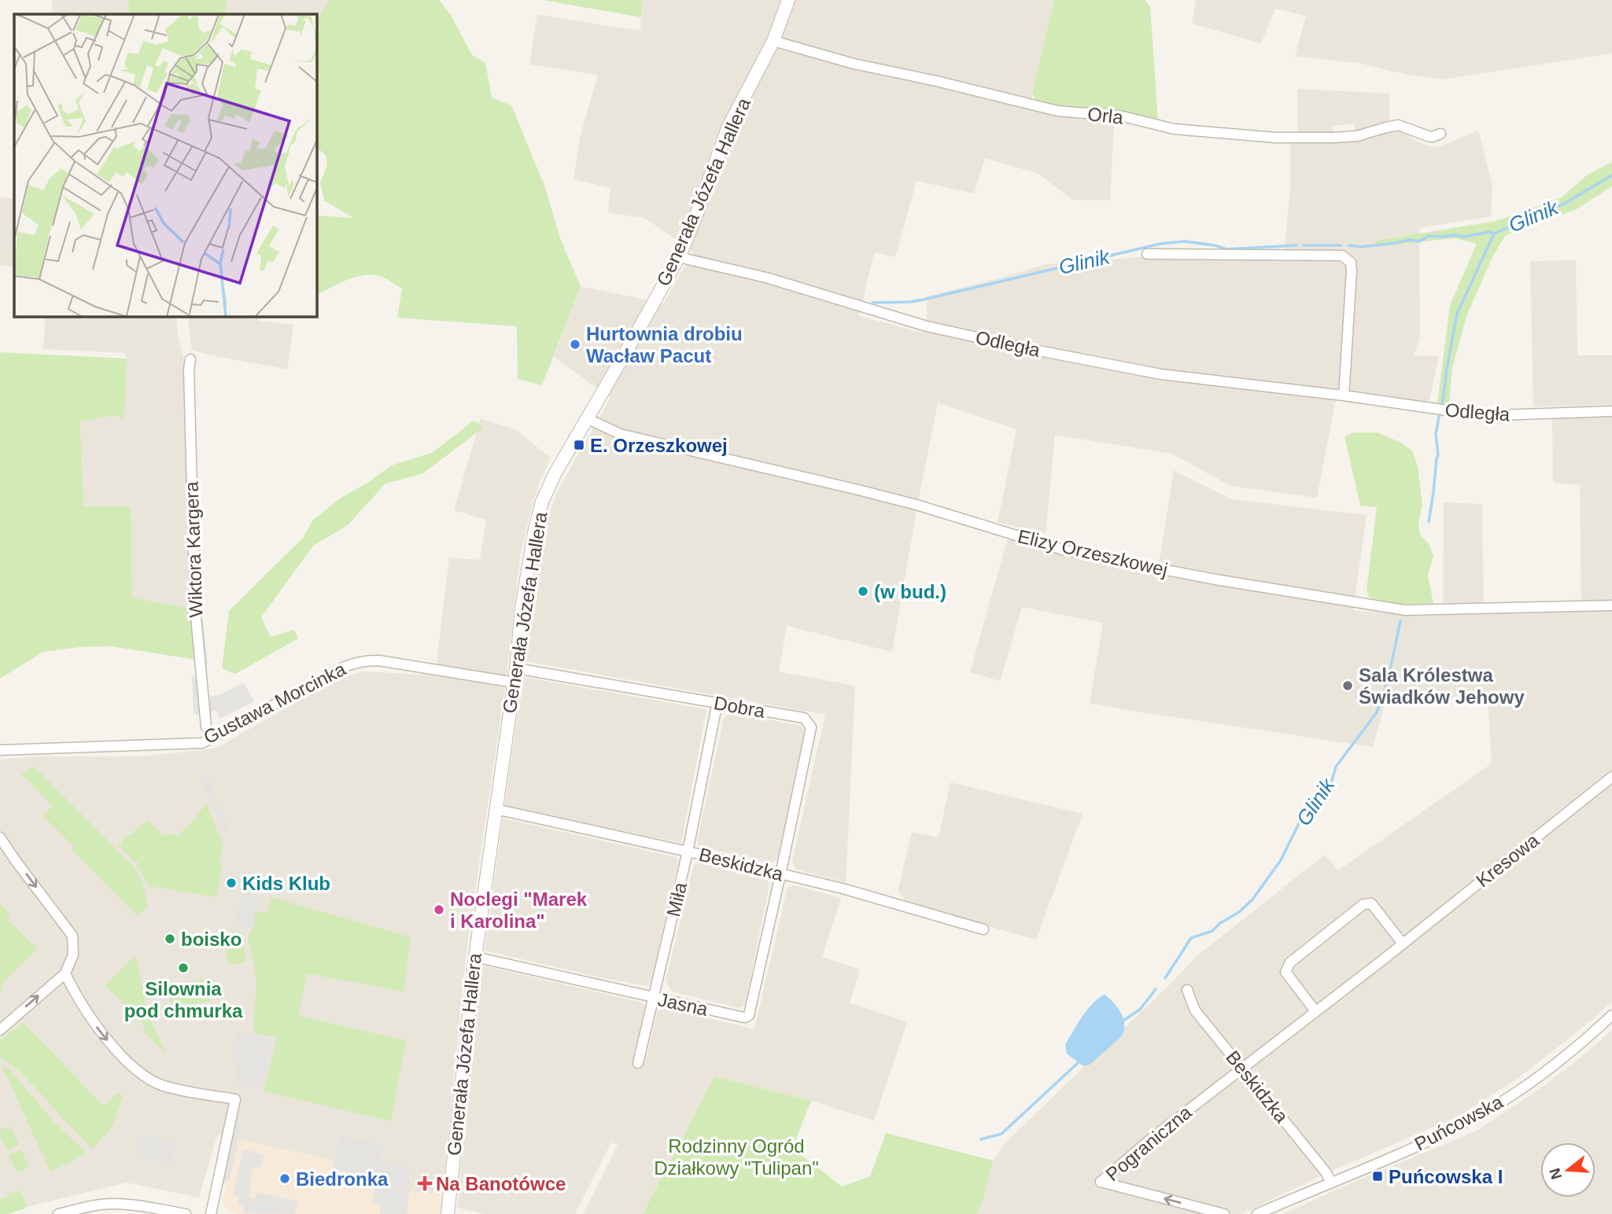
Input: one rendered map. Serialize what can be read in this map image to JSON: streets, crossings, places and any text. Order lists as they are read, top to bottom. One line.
{"streets":{"street":["Orla","Generała Józefa Hallera","Odległa","Wiktora Kargera","Elizy Orzeszkowej","Gustawa Morcinka","Dobra","Kresowa","Beskidzka","Miła","Jasna","Puńcowska","Pograniczna"]},"crossings":[["Orla","Generała Józefa Hallera"],["Generała Józefa Hallera","Odległa"],["Generała Józefa Hallera","Elizy Orzeszkowej"],["Generała Józefa Hallera","Gustawa Morcinka"],["Generała Józefa Hallera","Dobra"],["Generała Józefa Hallera","Beskidzka"],["Generała Józefa Hallera","Jasna"],["Wiktora Kargera","Gustawa Morcinka"],["Dobra","Beskidzka"],["Dobra","Miła"],["Dobra","Jasna"],["Kresowa","Beskidzka"],["Kresowa","Pograniczna"],["Beskidzka","Miła"],["Beskidzka","Jasna"],["Beskidzka","Puńcowska"],["Beskidzka","Pograniczna"],["Miła","Jasna"]],"water":["Glinik"],"parks":["Rodzinny Ogród Działkowy \"Tulipan\""],"places":{"other":["Hurtownia drobiu Wacław Pacut","(w bud.)","Sala Królestwa Świadków Jehowy","Kids Klub","Noclegi \"Marek i Karolina\"","boisko","Silownia pod chmurka","Biedronka"],"transit":["E. Orzeszkowej","Puńcowska I"],"health":["Na Banotówce"]},"north":"left"}
